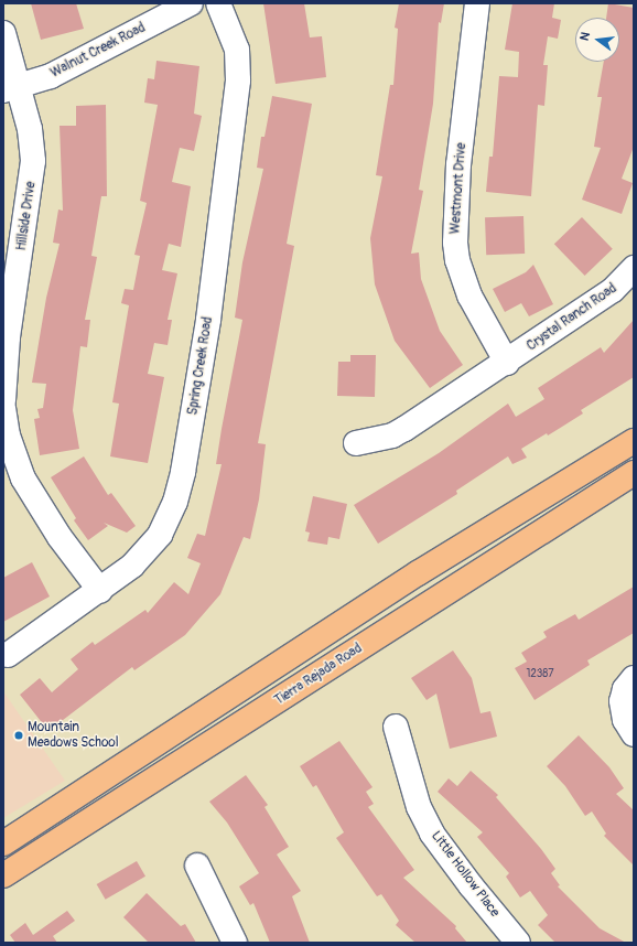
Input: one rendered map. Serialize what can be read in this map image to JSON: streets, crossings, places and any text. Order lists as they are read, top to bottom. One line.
{"streets":{"main road":["Tierra Rejada Road"],"street":["Walnut Creek Road","Westmont Drive","Hillside Drive","Crystal Ranch Road","Spring Creek Road","Little Hollow Place"]},"crossings":[["Walnut Creek Road","Hillside Drive"],["Westmont Drive","Crystal Ranch Road"]],"places":["Mountain Meadows School"],"house_numbers":["12387"],"north":"left"}
